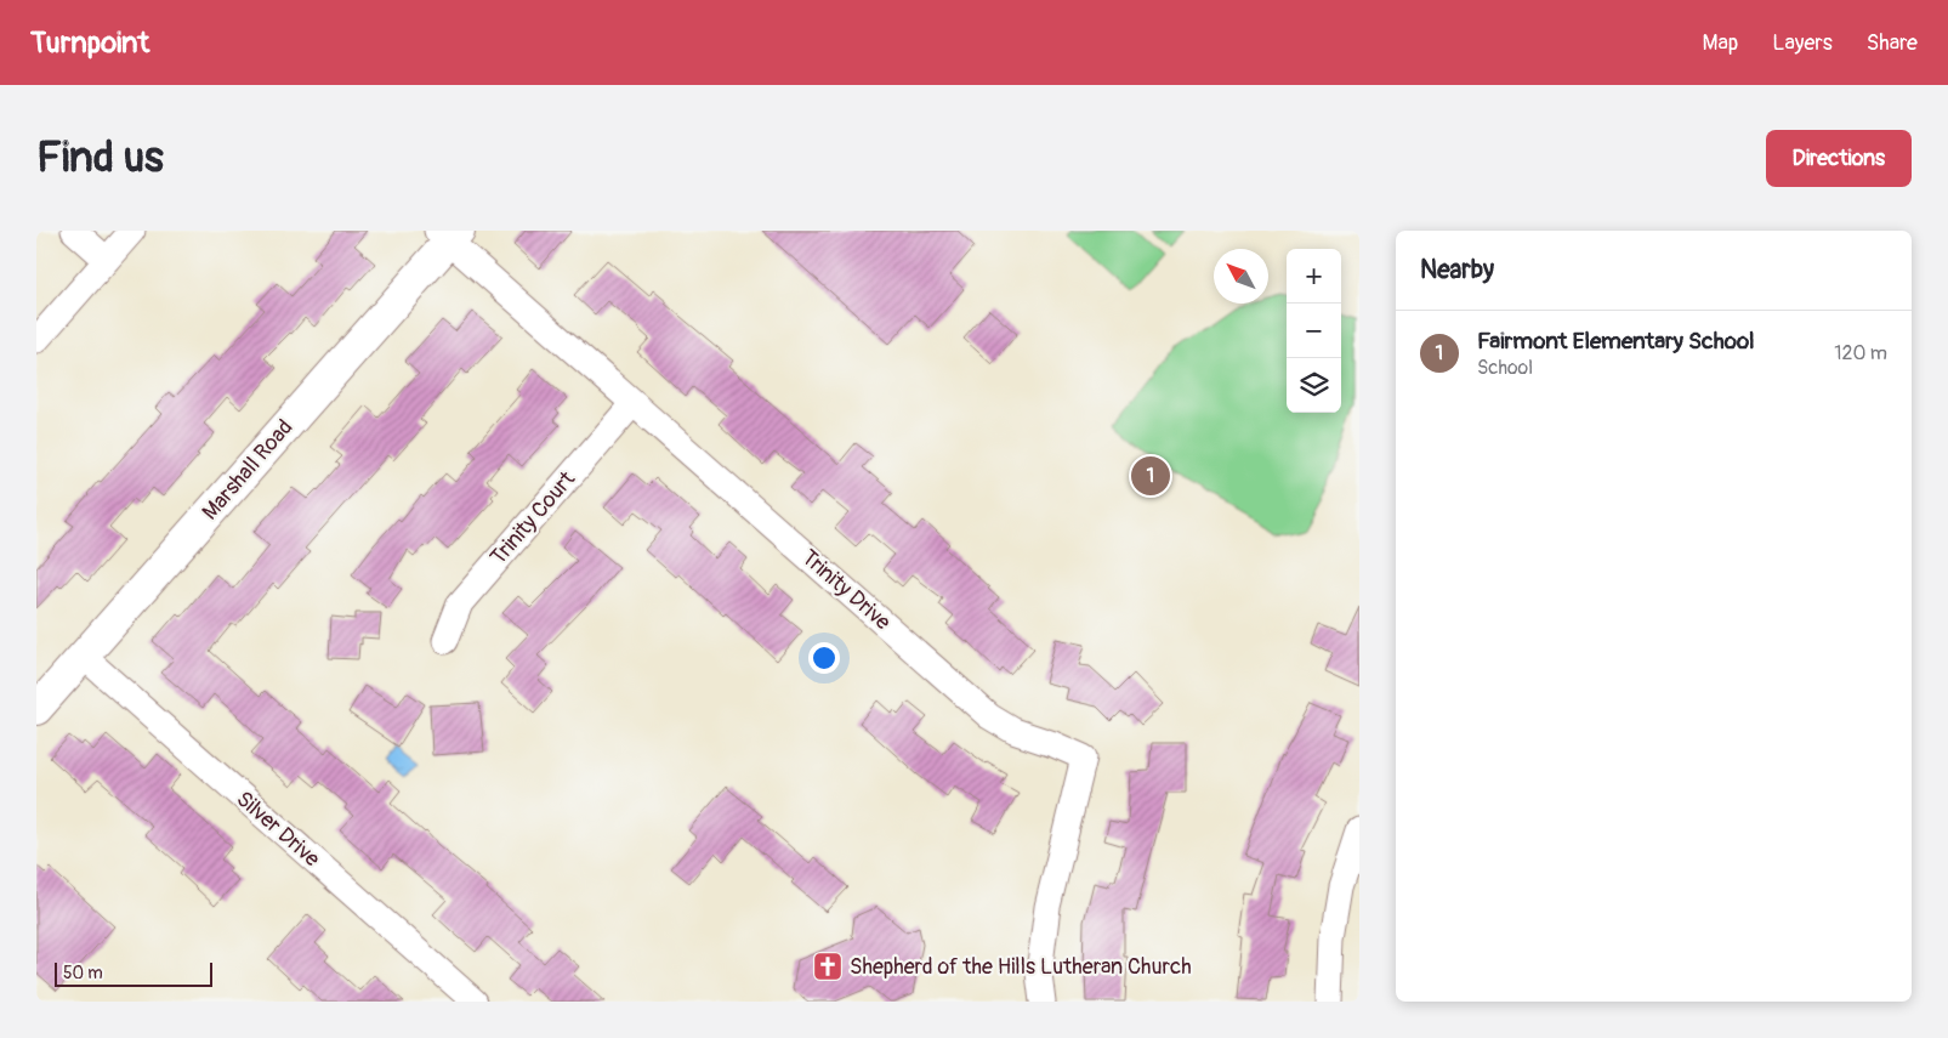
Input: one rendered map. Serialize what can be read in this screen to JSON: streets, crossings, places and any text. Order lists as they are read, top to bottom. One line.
{"streets":{"street":["Marshall Road","Trinity Court","Trinity Drive","Silver Drive"]},"crossings":[["Marshall Road","Trinity Drive"],["Marshall Road","Silver Drive"],["Trinity Court","Trinity Drive"]],"places":{"church":["Shepherd of the Hills Lutheran Church"]},"scale_bar":"50 m","north":"top left","page":{"header":"Turnpoint","nav":["Map","Layers","Share"],"buttons":"Directions","title":"Find us","heading":"Nearby","map_buttons":["+","−"],"list":[{"mark":"1","name":"Fairmont Elementary School","note":"School","value":"120 m"}],"pins":"1","scale":"50 m"}}
